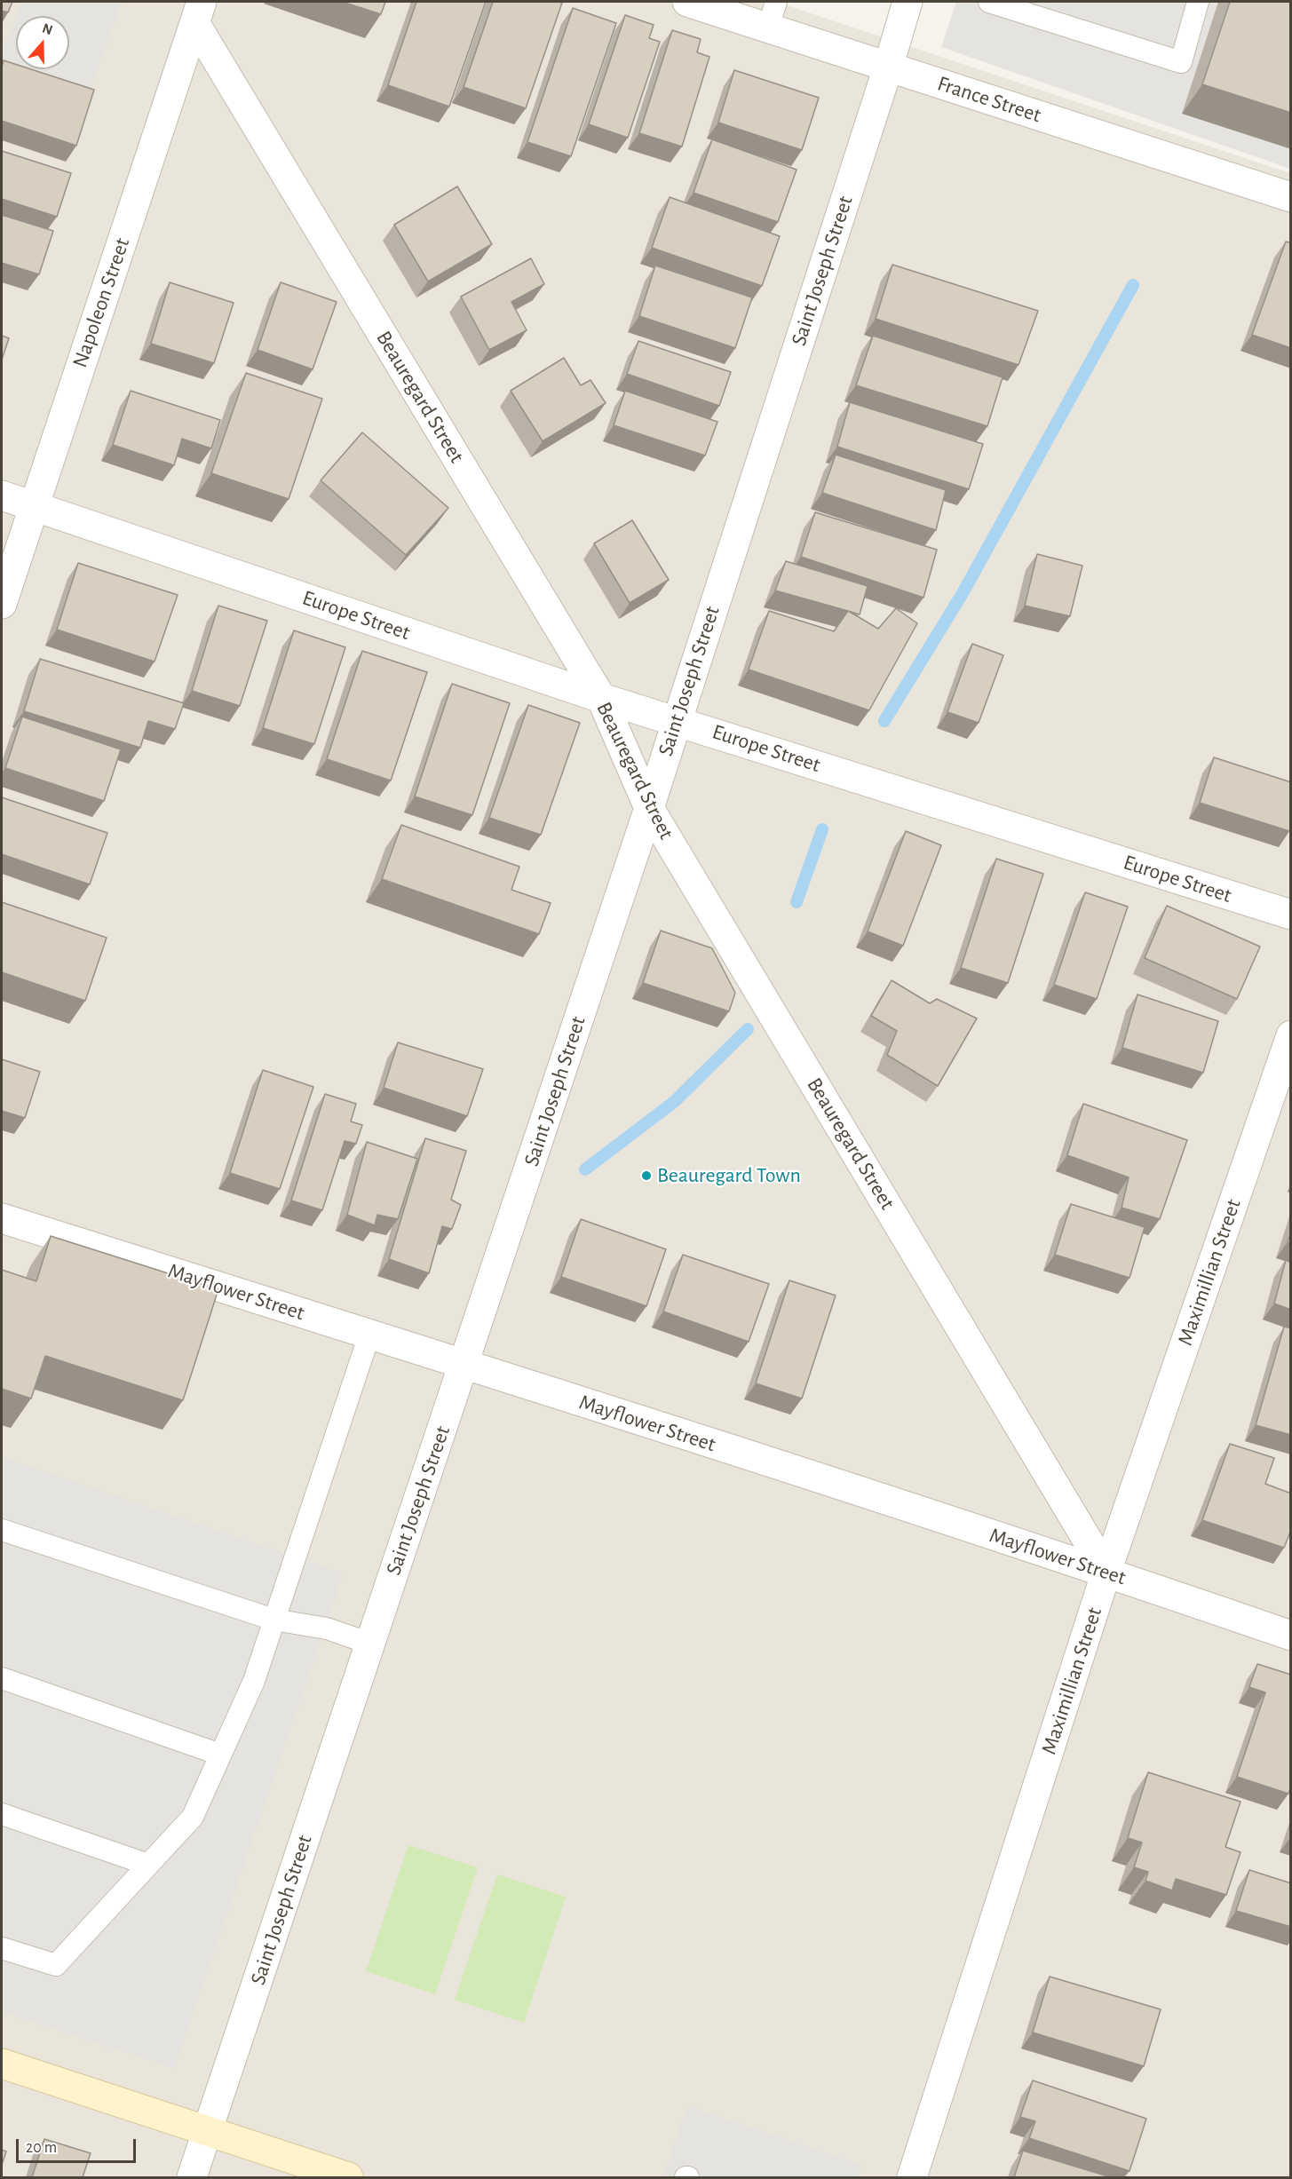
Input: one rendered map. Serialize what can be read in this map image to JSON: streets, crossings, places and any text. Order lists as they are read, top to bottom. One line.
{"streets":{"street":["France Street","Saint Joseph Street","Napoleon Street","Beauregard Street","Europe Street","Maximillian Street","Mayflower Street"]},"crossings":[["France Street","Saint Joseph Street"],["Saint Joseph Street","Beauregard Street"],["Saint Joseph Street","Europe Street"],["Saint Joseph Street","Mayflower Street"],["Napoleon Street","Beauregard Street"],["Napoleon Street","Europe Street"],["Beauregard Street","Europe Street"],["Beauregard Street","Maximillian Street"],["Beauregard Street","Mayflower Street"],["Maximillian Street","Mayflower Street"]],"places":["Beauregard Town"],"scale_bar":"20 m","north":"top"}
